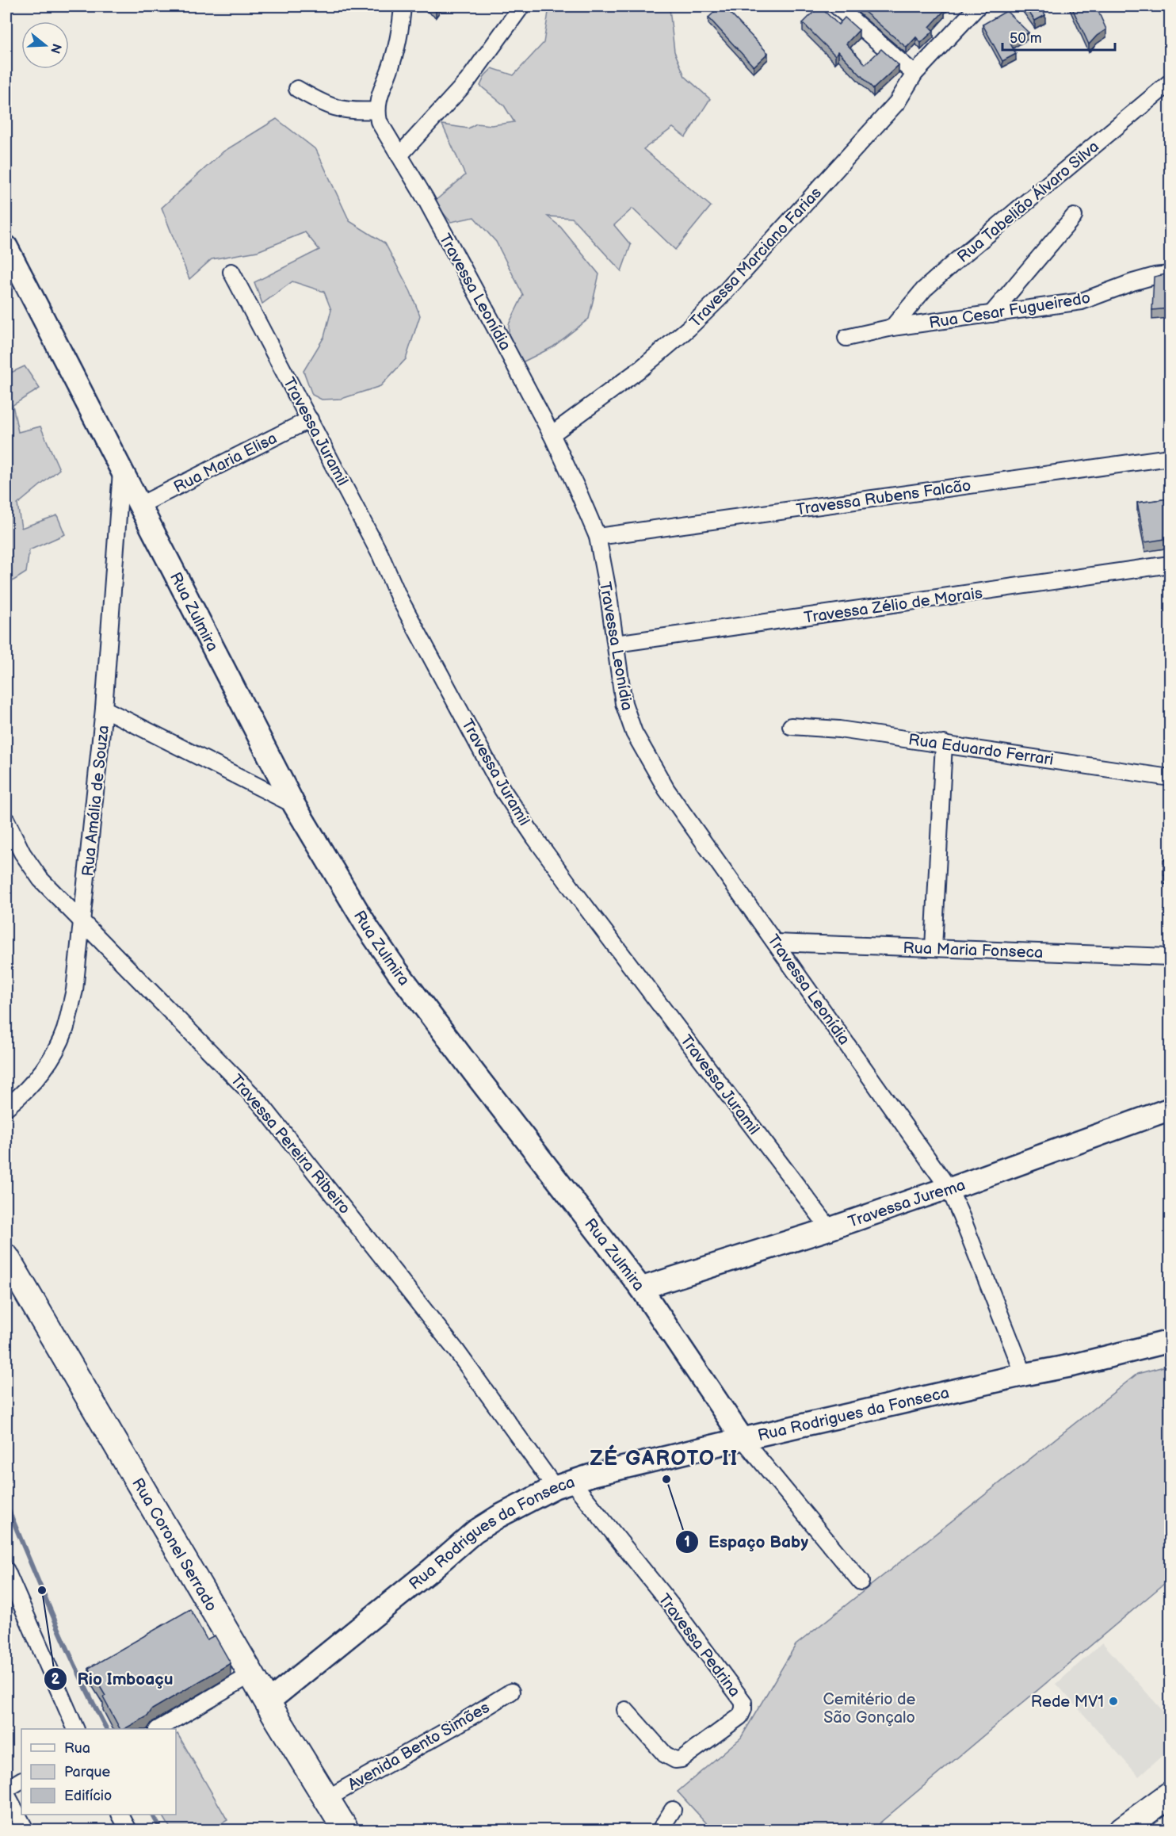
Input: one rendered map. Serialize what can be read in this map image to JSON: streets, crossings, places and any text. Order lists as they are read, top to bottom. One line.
{"streets":{"main road":["Rua Zulmira","Travessa Jurema","Rua Rodrigues da Fonseca","Rua Coronel Serrado"],"street":["Rua Tabelião Álvaro Silva","Travessa Marciano Farias","Travessa Leonídia","Rua Cesar Fugueiredo","Travessa Juramil","Rua Maria Elisa","Travessa Rubens Falcão","Travessa Zélio de Morais","Rua Eduardo Ferrari","Rua Amália de Souza","Rua Maria Fonseca","Travessa Pereira Ribeiro","Travessa Pedrina","Avenida Bento Simões"]},"crossings":[["Rua Tabelião Álvaro Silva","Rua Cesar Fugueiredo"],["Travessa Marciano Farias","Travessa Leonídia"],["Travessa Leonídia","Travessa Rubens Falcão"],["Travessa Leonídia","Travessa Zélio de Morais"],["Travessa Leonídia","Rua Maria Fonseca"],["Travessa Leonídia","Travessa Jurema"],["Travessa Leonídia","Rua Rodrigues da Fonseca"],["Travessa Juramil","Rua Maria Elisa"],["Travessa Juramil","Travessa Jurema"],["Rua Maria Elisa","Rua Zulmira"],["Rua Zulmira","Rua Amália de Souza"],["Rua Zulmira","Travessa Jurema"],["Rua Zulmira","Rua Rodrigues da Fonseca"],["Rua Amália de Souza","Travessa Pereira Ribeiro"],["Travessa Pereira Ribeiro","Rua Rodrigues da Fonseca"],["Travessa Pereira Ribeiro","Travessa Pedrina"],["Rua Rodrigues da Fonseca","Rua Coronel Serrado"],["Rua Rodrigues da Fonseca","Travessa Pedrina"],["Rua Coronel Serrado","Avenida Bento Simões"]],"districts":["ZÉ GAROTO II"],"parks":["Cemitério de São Gonçalo"],"places":["Espaço Baby","Rio Imboaçu","Rede MV1"],"legend":["Rua","Parque","Edifício"],"scale_bar":"50 m","north":"right"}
